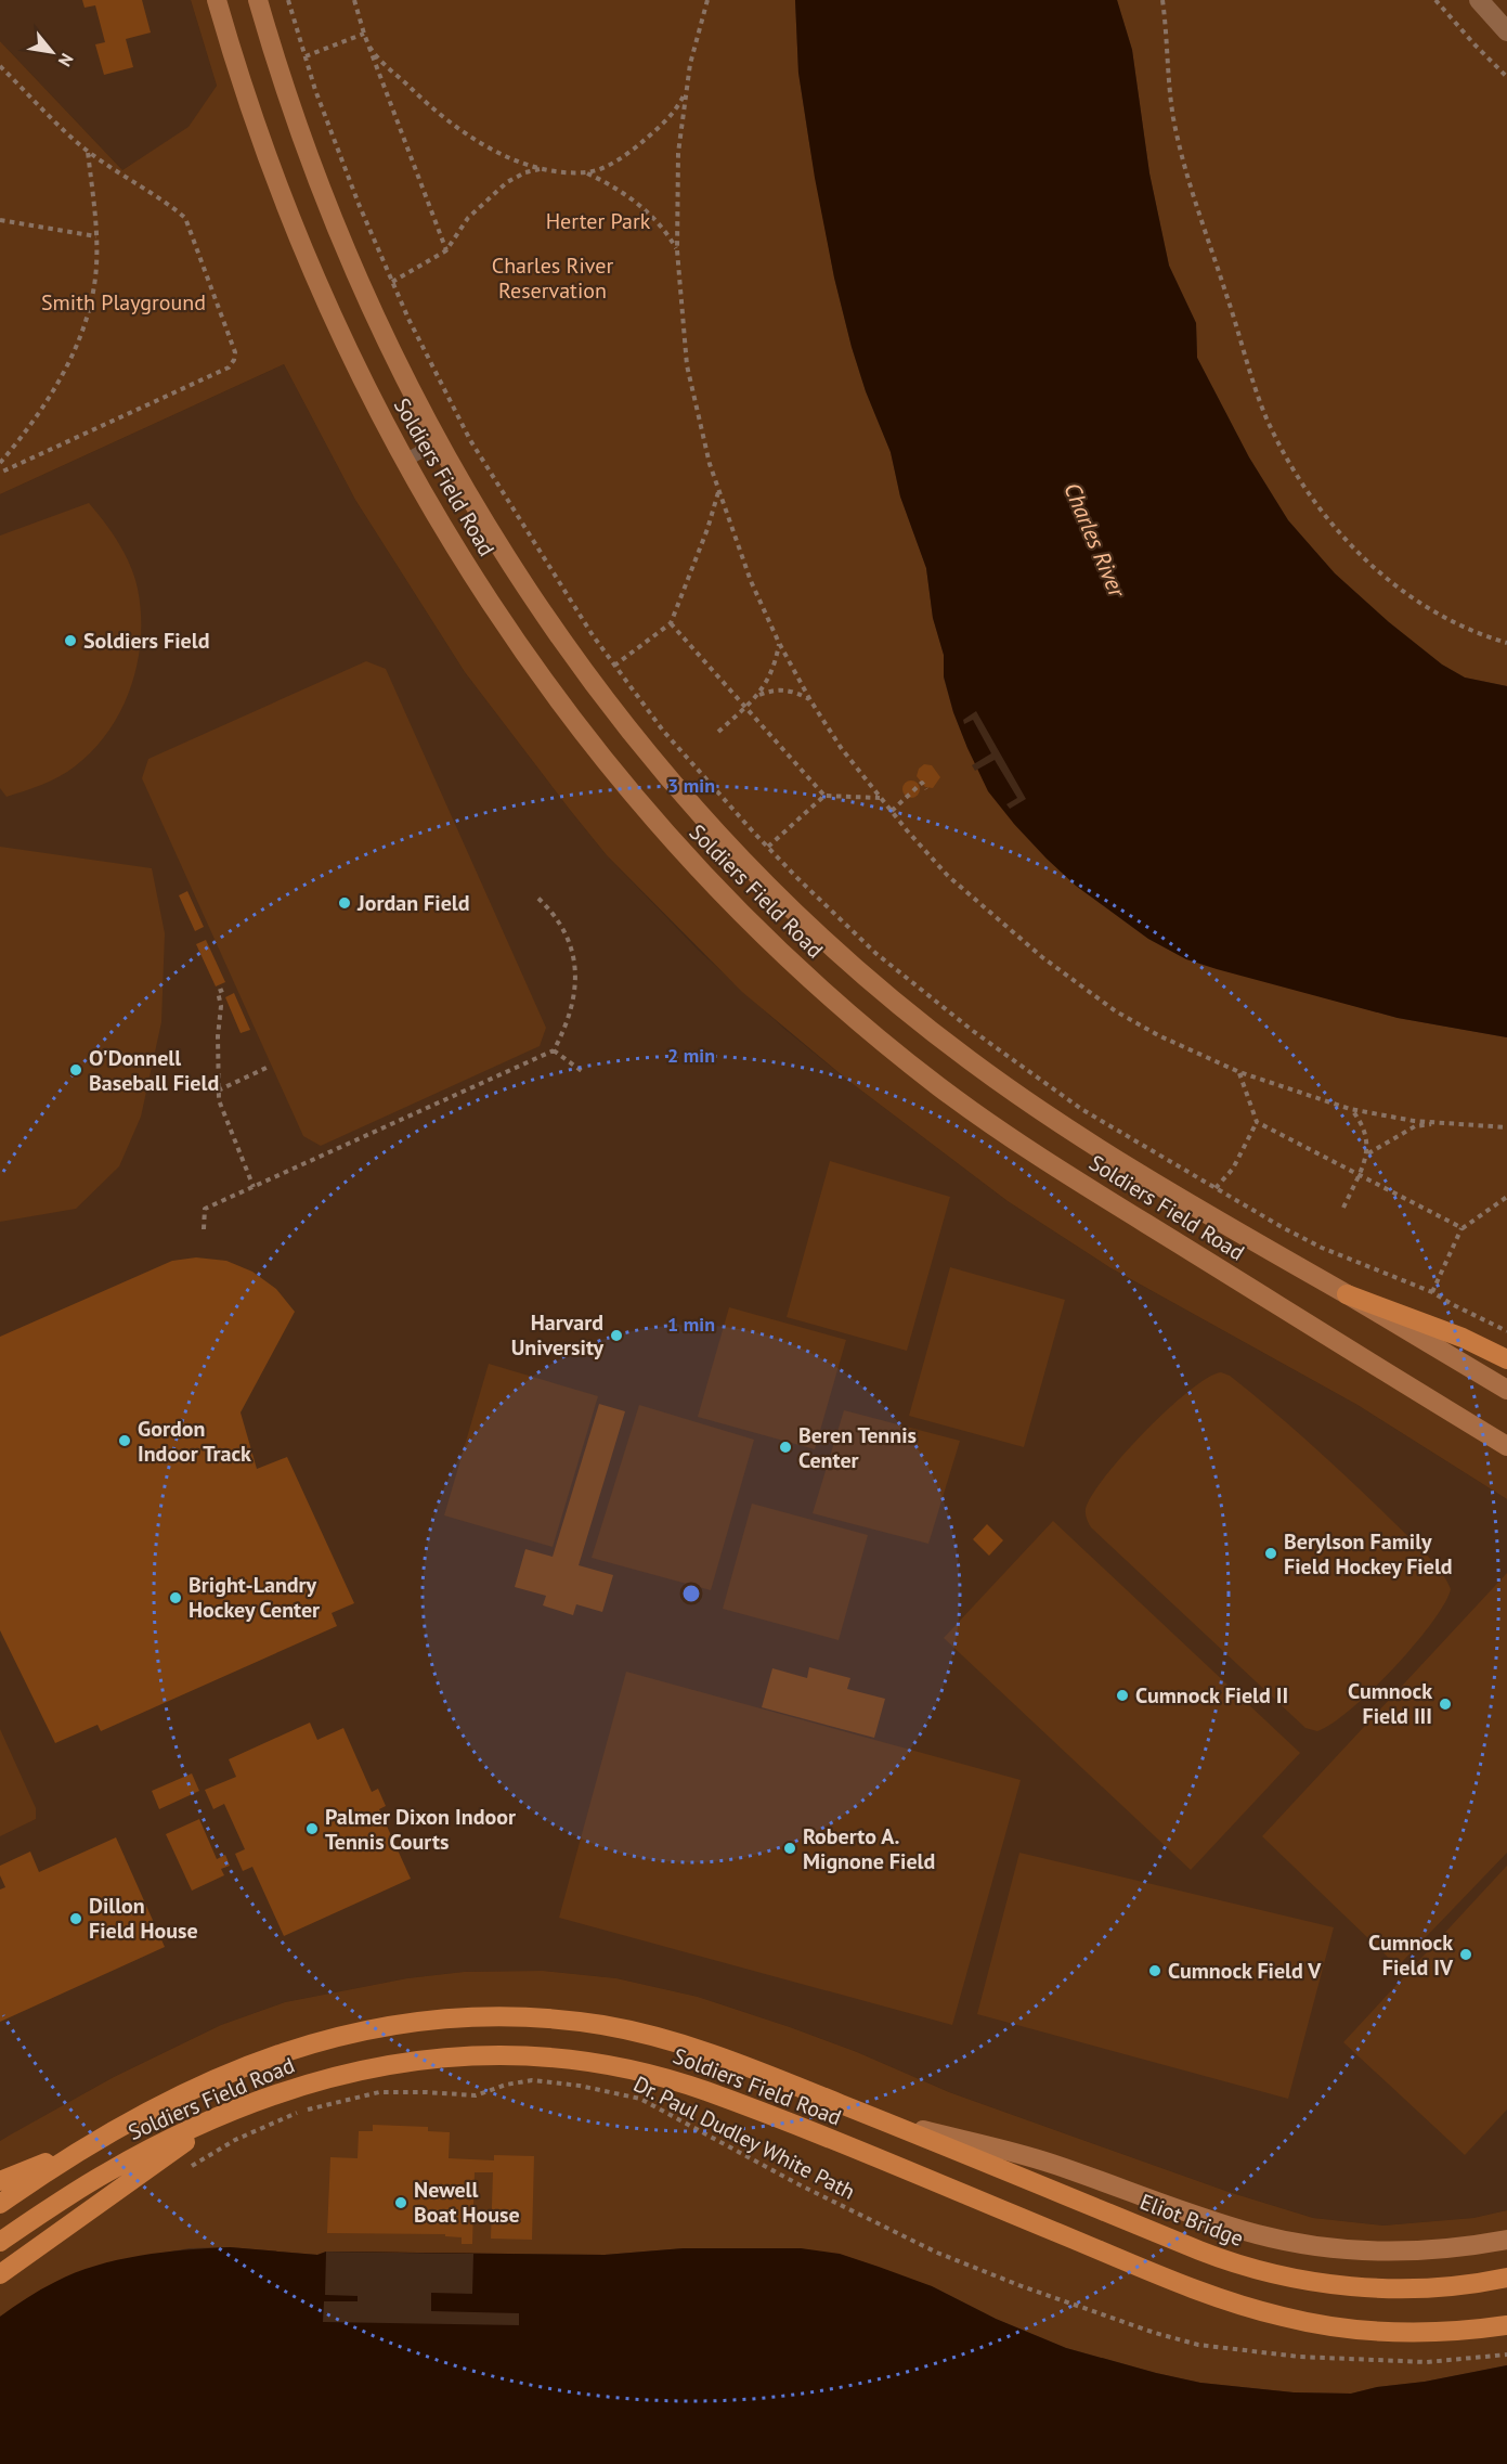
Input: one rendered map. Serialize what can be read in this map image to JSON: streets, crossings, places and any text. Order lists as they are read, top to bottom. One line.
{"streets":{"highway":["Soldiers Field Road","Eliot Bridge"],"path":["Dr. Paul Dudley White Path"]},"crossings":[["Soldiers Field Road","Eliot Bridge"]],"water":["Charles River"],"parks":["Herter Park","Charles River Reservation","Smith Playground"],"places":["Soldiers Field","Jordan Field","O'Donnell Baseball Field","Harvard University","Gordon Indoor Track","Beren Tennis Center","Berylson Family Field Hockey Field","Bright-Landry Hockey Center","Cumnock Field II","Cumnock Field III","Palmer Dixon Indoor Tennis Courts","Roberto A. Mignone Field","Dillon Field House","Cumnock Field IV","Cumnock Field V","Newell Boat House"],"north":"bottom right","rings":["3 min","2 min","1 min"]}
